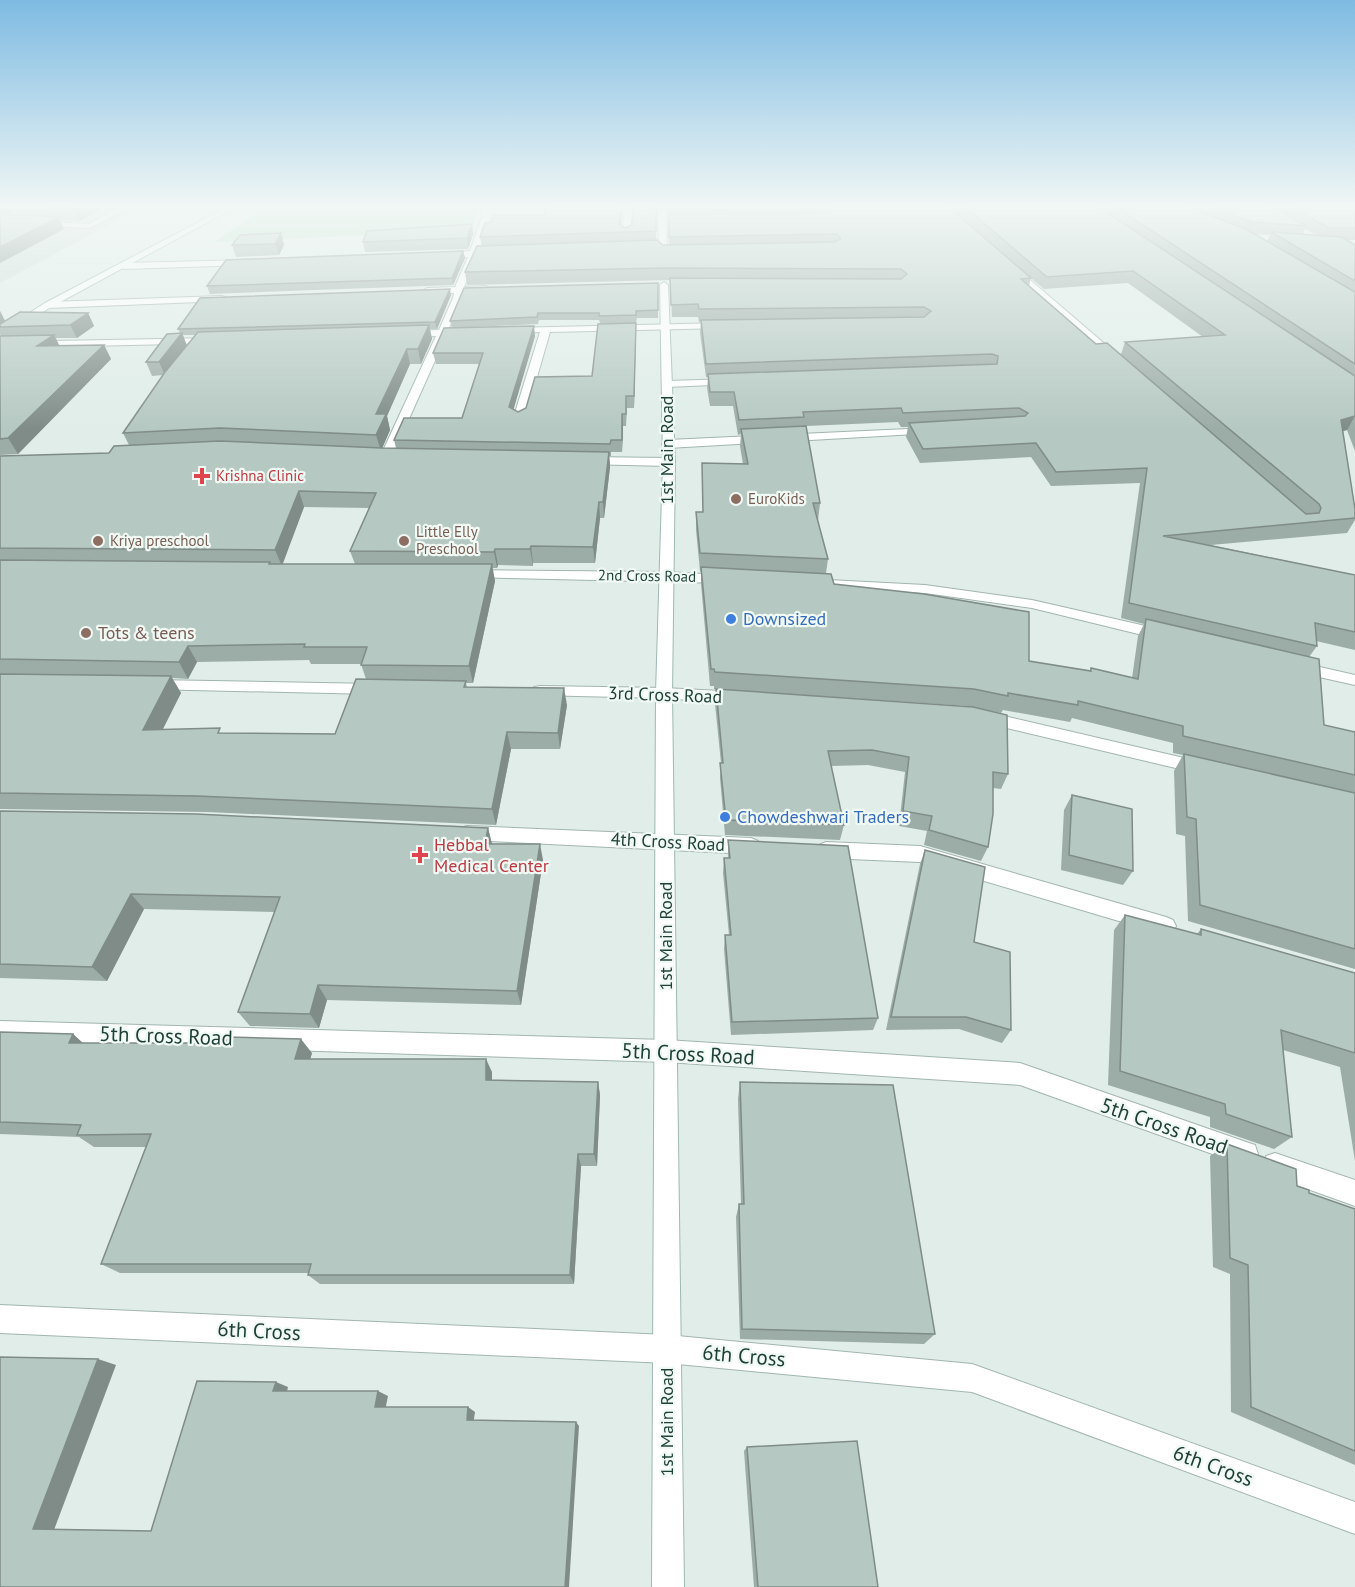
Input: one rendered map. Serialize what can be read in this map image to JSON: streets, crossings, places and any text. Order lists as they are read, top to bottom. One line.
{"streets":{"street":["1st Main Road","2nd Cross Road","3rd Cross Road","4th Cross Road","5th Cross Road","6th Cross"]},"crossings":[["1st Main Road","2nd Cross Road"],["1st Main Road","3rd Cross Road"],["1st Main Road","4th Cross Road"],["1st Main Road","5th Cross Road"],["1st Main Road","6th Cross"]],"places":{"health":["Krishna Clinic","Hebbal Medical Center"],"other":["EuroKids","Kriya preschool","Little Elly Preschool","Downsized","Tots & teens","Chowdeshwari Traders"]}}
